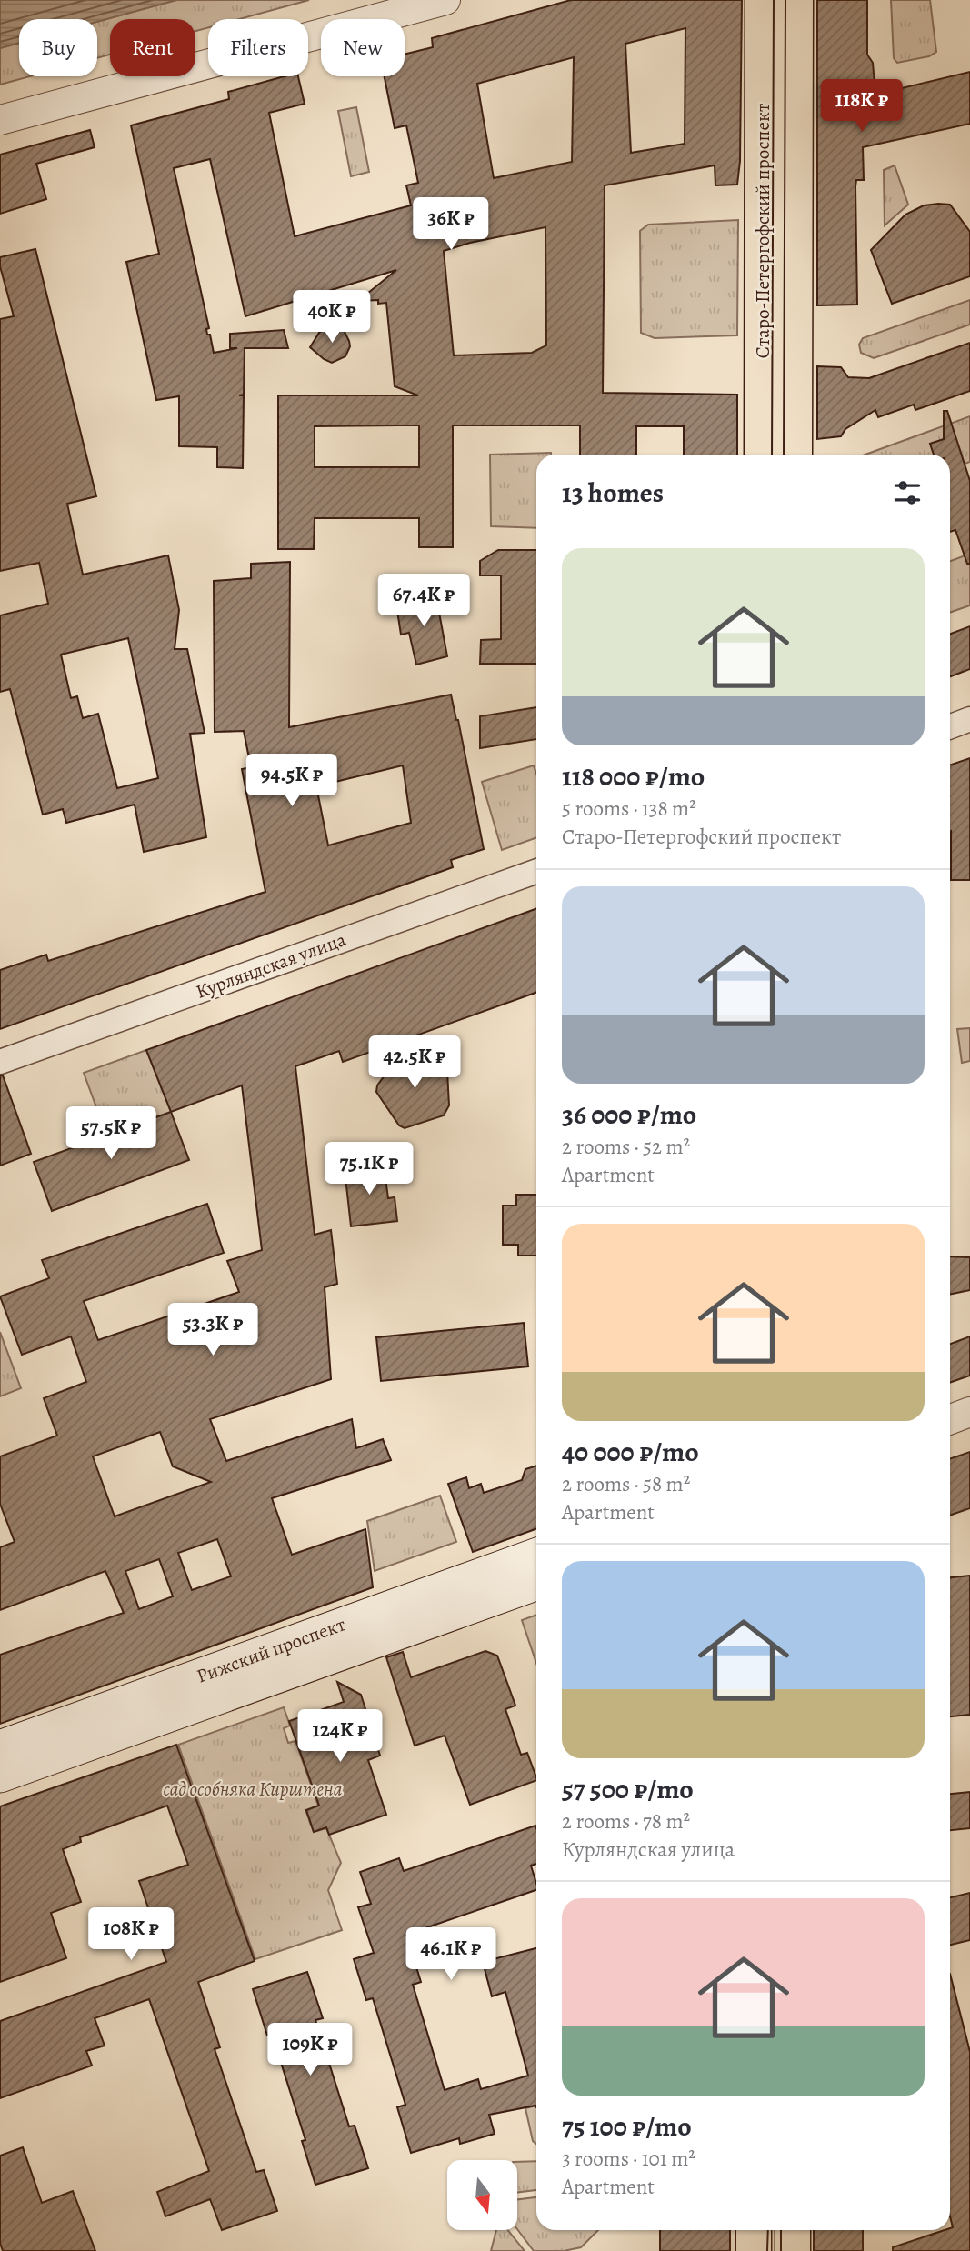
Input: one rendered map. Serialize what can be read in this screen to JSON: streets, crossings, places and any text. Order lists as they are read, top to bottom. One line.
{"streets":{"main road":["Старо-Петергофский проспект","Рижский проспект"],"street":["Курляндская улица"]},"parks":["сад особняка Кирштена"],"north":"bottom","page":{"chip":["Buy","Rent","Filters","New"],"price":["118K ₽","36K ₽","40K ₽","67.4K ₽","94.5K ₽","42.5K ₽","57.5K ₽","75.1K ₽","53.3K ₽","124K ₽","108K ₽","46.1K ₽","109K ₽"],"heading":"13 homes","list":[{"name":"118 000 ₽/mo","note":"5 rooms · 138 m² · Старо-Петергофский проспект"},{"name":"36 000 ₽/mo","note":"2 rooms · 52 m² · Apartment"},{"name":"40 000 ₽/mo","note":"2 rooms · 58 m² · Apartment"},{"name":"57 500 ₽/mo","note":"2 rooms · 78 m² · Курляндская улица"},{"name":"75 100 ₽/mo","note":"3 rooms · 101 m² · Apartment"}]}}
